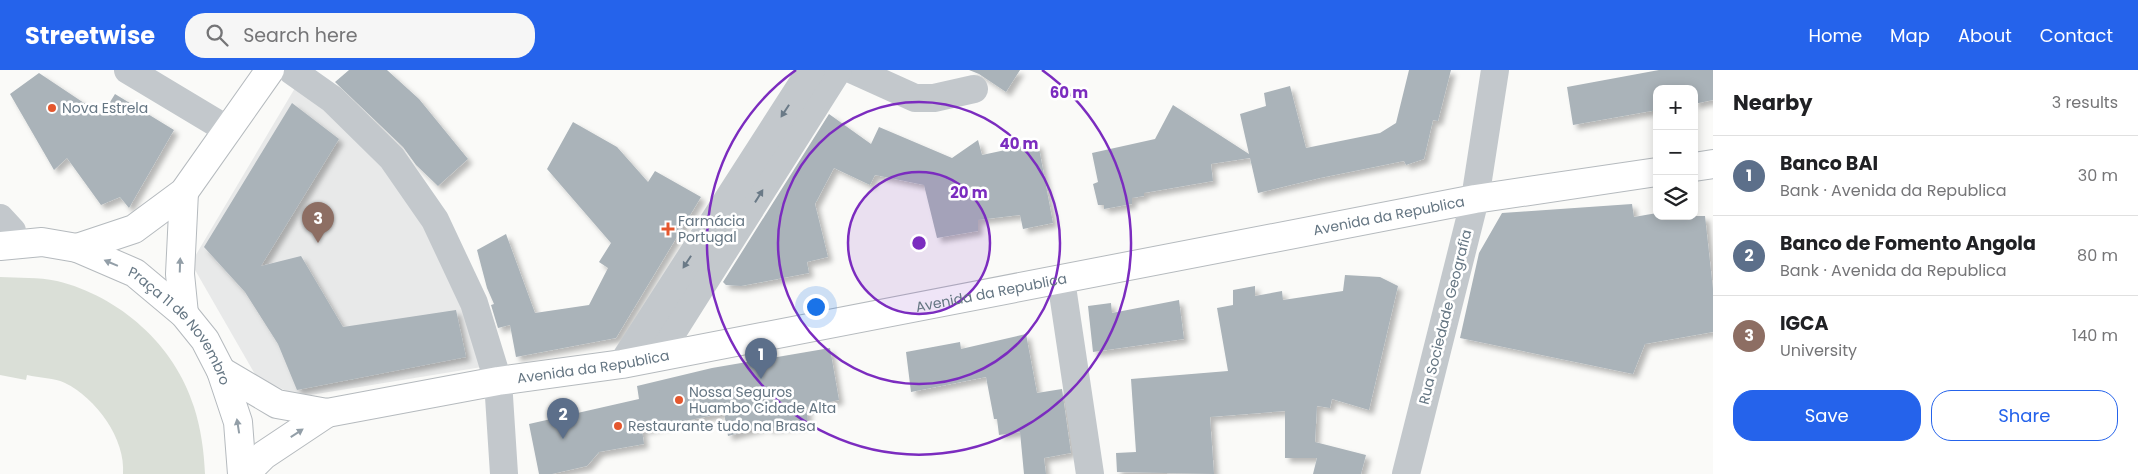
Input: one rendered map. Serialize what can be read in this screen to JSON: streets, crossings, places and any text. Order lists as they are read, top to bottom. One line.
{"streets":{"main road":["Avenida da Republica","Praça 11 de Novembro"],"street":["Rua Sociedade Geografia"]},"crossings":[["Avenida da Republica","Rua Sociedade Geografia"]],"one_way":["Praça 11 de Novembro"],"places":{"other":["Nova Estrela","Nossa Seguros Huambo Cidade Alta","Restaurante tudo na Brasa"],"health":["Farmácia Portugal"]},"page":{"header":"Streetwise","search":"Search here","nav":["Home","Map","About","Contact"],"heading":["Nearby","3 results"],"map_buttons":["+","−"],"list":[{"mark":"1","name":"Banco BAI","note":"Bank · Avenida da Republica","value":"30 m"},{"mark":"2","name":"Banco de Fomento Angola","note":"Bank · Avenida da Republica","value":"80 m"},{"mark":"3","name":"IGCA","note":"University","value":"140 m"}],"pins":["3","1","2"],"buttons":["Save","Share"]},"rings":["60 m","40 m","20 m"]}
